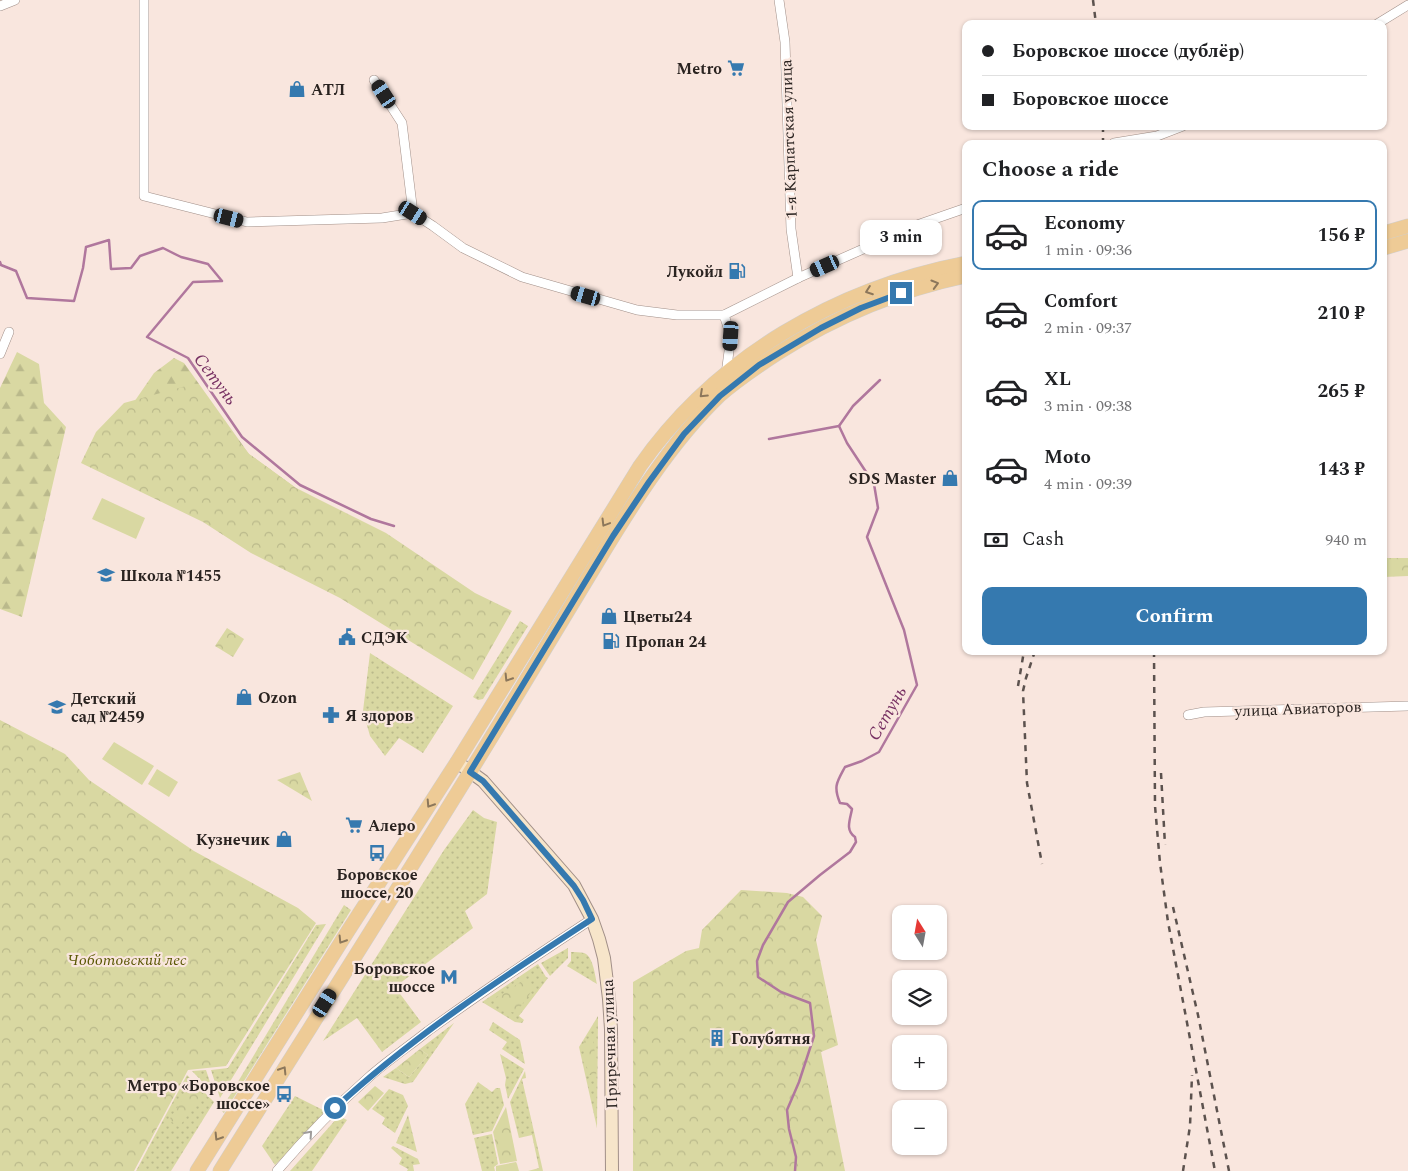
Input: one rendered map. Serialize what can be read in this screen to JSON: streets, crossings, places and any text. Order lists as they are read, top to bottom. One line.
{"streets":{"street":["1-я Карпатская улица","улица Авиаторов","Приречная улица"]},"water":["Сетунь"],"parks":["Чоботовский лес"],"places":{"supermarket":["Metro","Алеро"],"shop":["АТЛ","SDS Master","Цветы24","Ozon","Кузнечик"],"fuel station":["Лукойл","Пропан 24"],"school or university":["Школа №1455","Детский сад №2459"],"public building":["СДЭК"],"pharmacy":["Я здоров"],"bus stop":["Боровское шоссе, 20","Метро «Боровское шоссе»"],"metro station":["Боровское шоссе"],"building":["Голубятня"]},"north":"top","page":{"banner":["Боровское шоссе (дублёр)","Боровское шоссе"],"heading":"Choose a ride","list":[{"name":"Economy","note":"1 min · 09:36","value":"156 ₽"},{"name":"Comfort","note":"2 min · 09:37","value":"210 ₽"},{"name":"XL","note":"3 min · 09:38","value":"265 ₽"},{"name":"Moto","note":"4 min · 09:39","value":"143 ₽"}],"bubble":"3 min","pay":["Cash","940 m"],"buttons":"Confirm","map_buttons":["+","−"]}}
